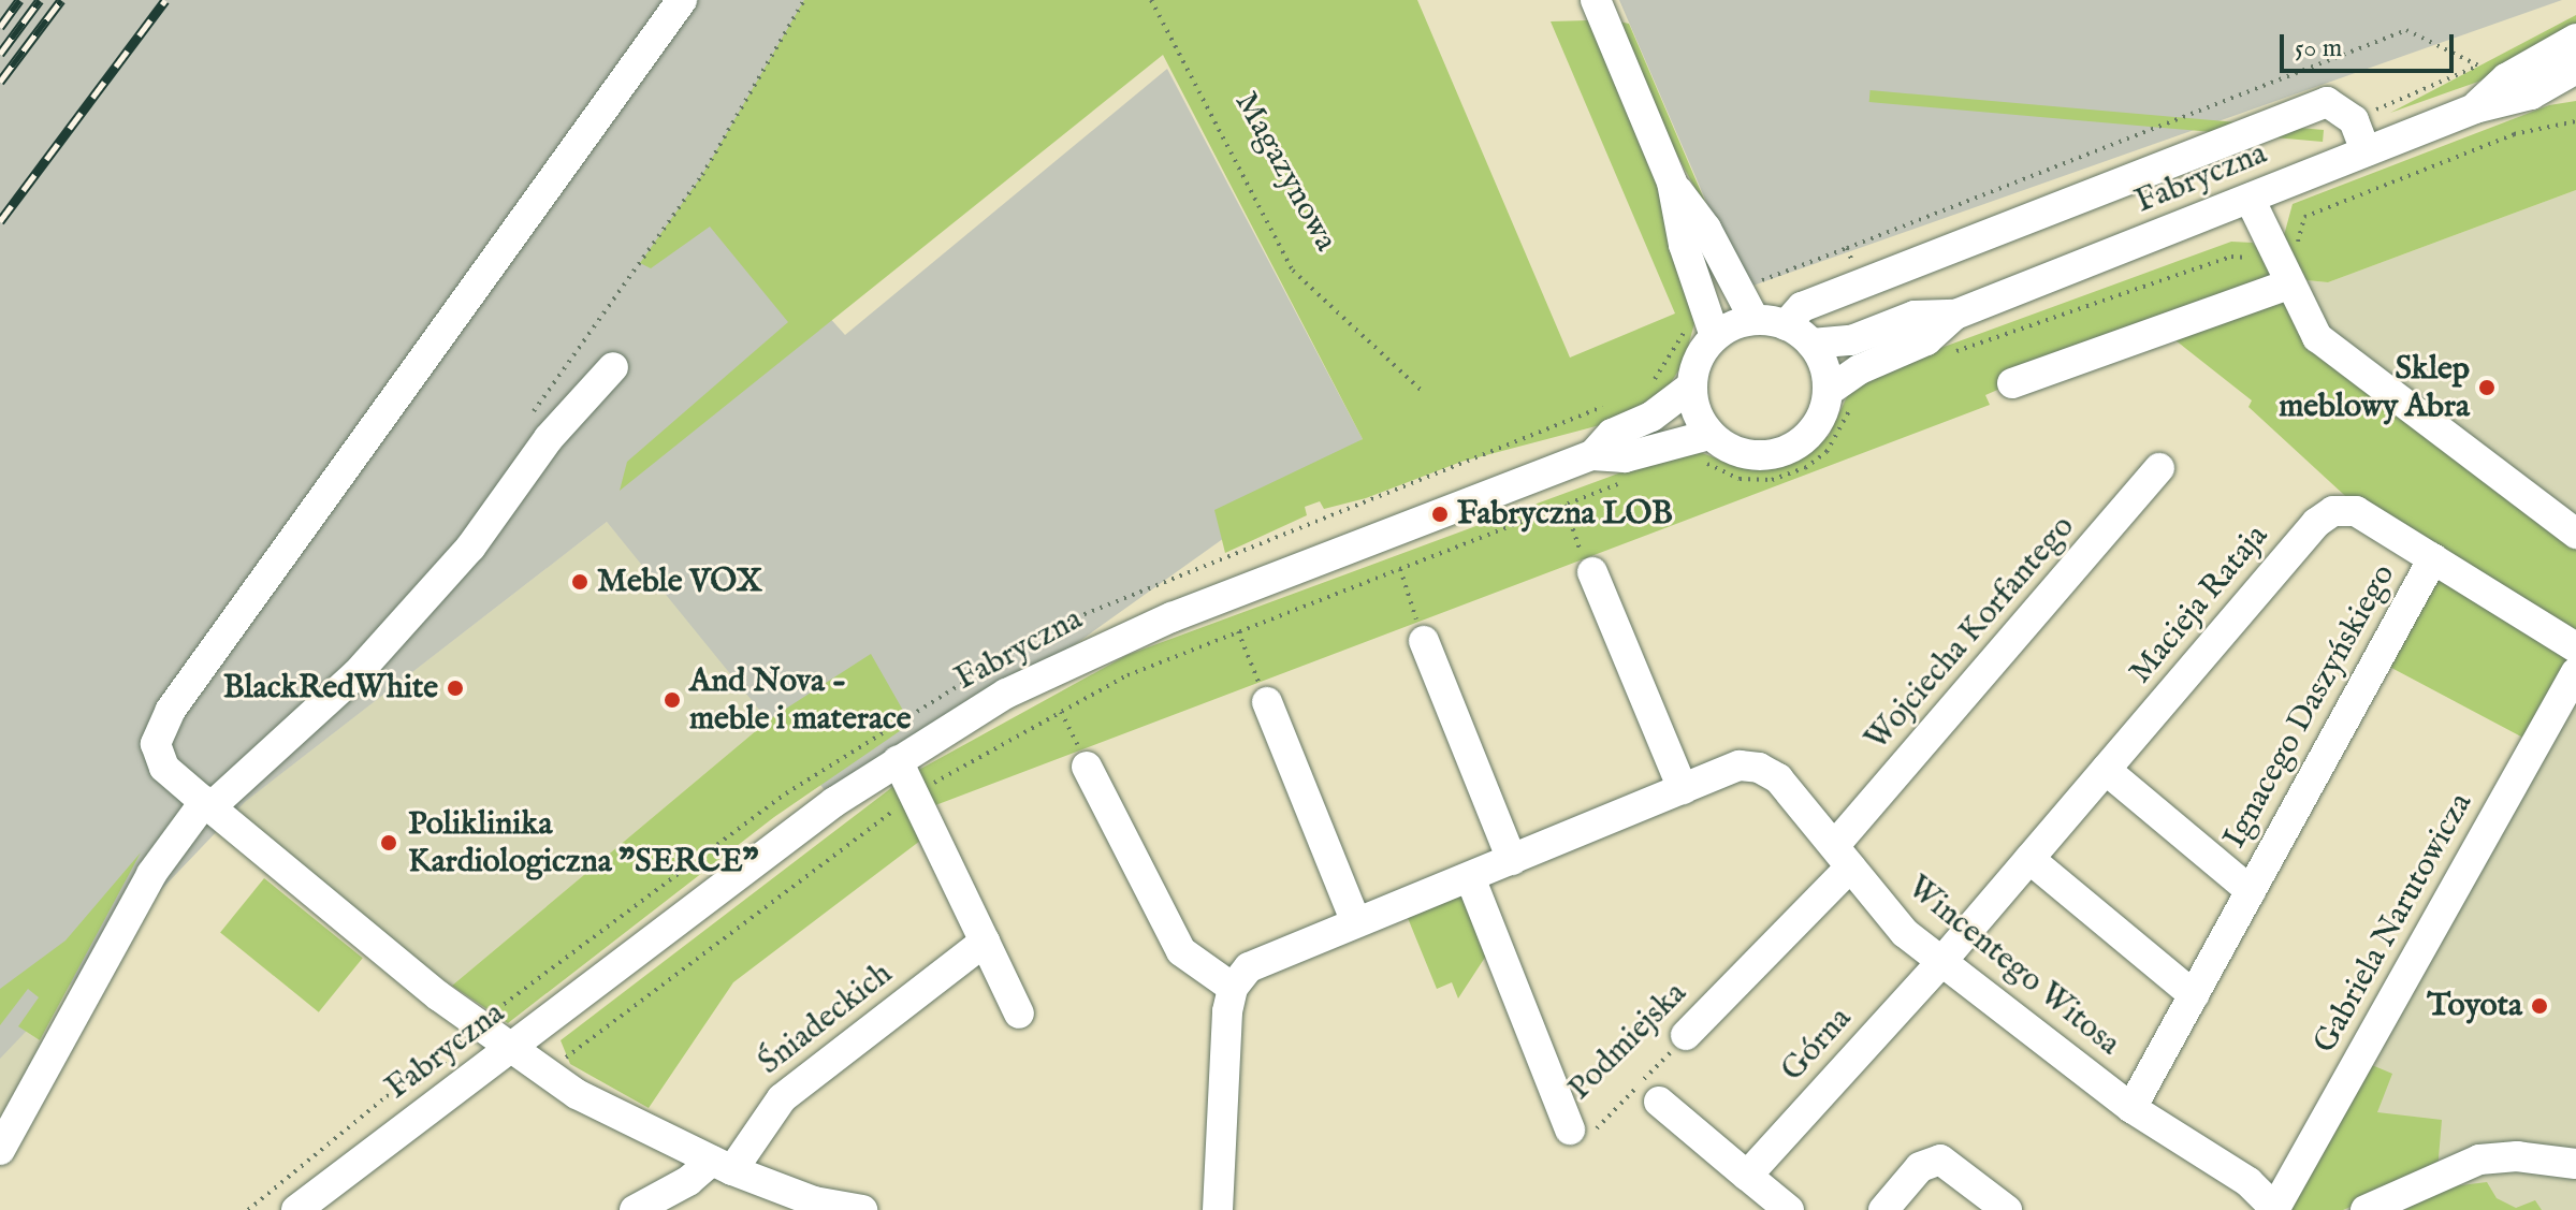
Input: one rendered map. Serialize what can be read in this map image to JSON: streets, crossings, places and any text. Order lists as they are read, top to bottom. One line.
{"streets":{"street":["Fabryczna","Macieja Rataja","Wojciecha Korfantego","Ignacego Daszyńskiego","Gabriela Narutowicza","Wincentego Witosa","Śniadeckich","Podmiejska","Górna"],"path":["Magazynowa"]},"crossings":[["Macieja Rataja","Ignacego Daszyńskiego"],["Macieja Rataja","Wincentego Witosa"],["Macieja Rataja","Górna"],["Wojciecha Korfantego","Wincentego Witosa"],["Wojciecha Korfantego","Podmiejska"],["Ignacego Daszyńskiego","Wincentego Witosa"],["Gabriela Narutowicza","Wincentego Witosa"],["Wincentego Witosa","Podmiejska"],["Wincentego Witosa","Górna"]],"places":["Sklep meblowy Abra","Fabryczna LOB","Meble VOX","BlackRedWhite","And Nova - meble i materace","Poliklinika Kardiologiczna \"SERCE\"","Toyota"],"scale_bar":"50 m"}
